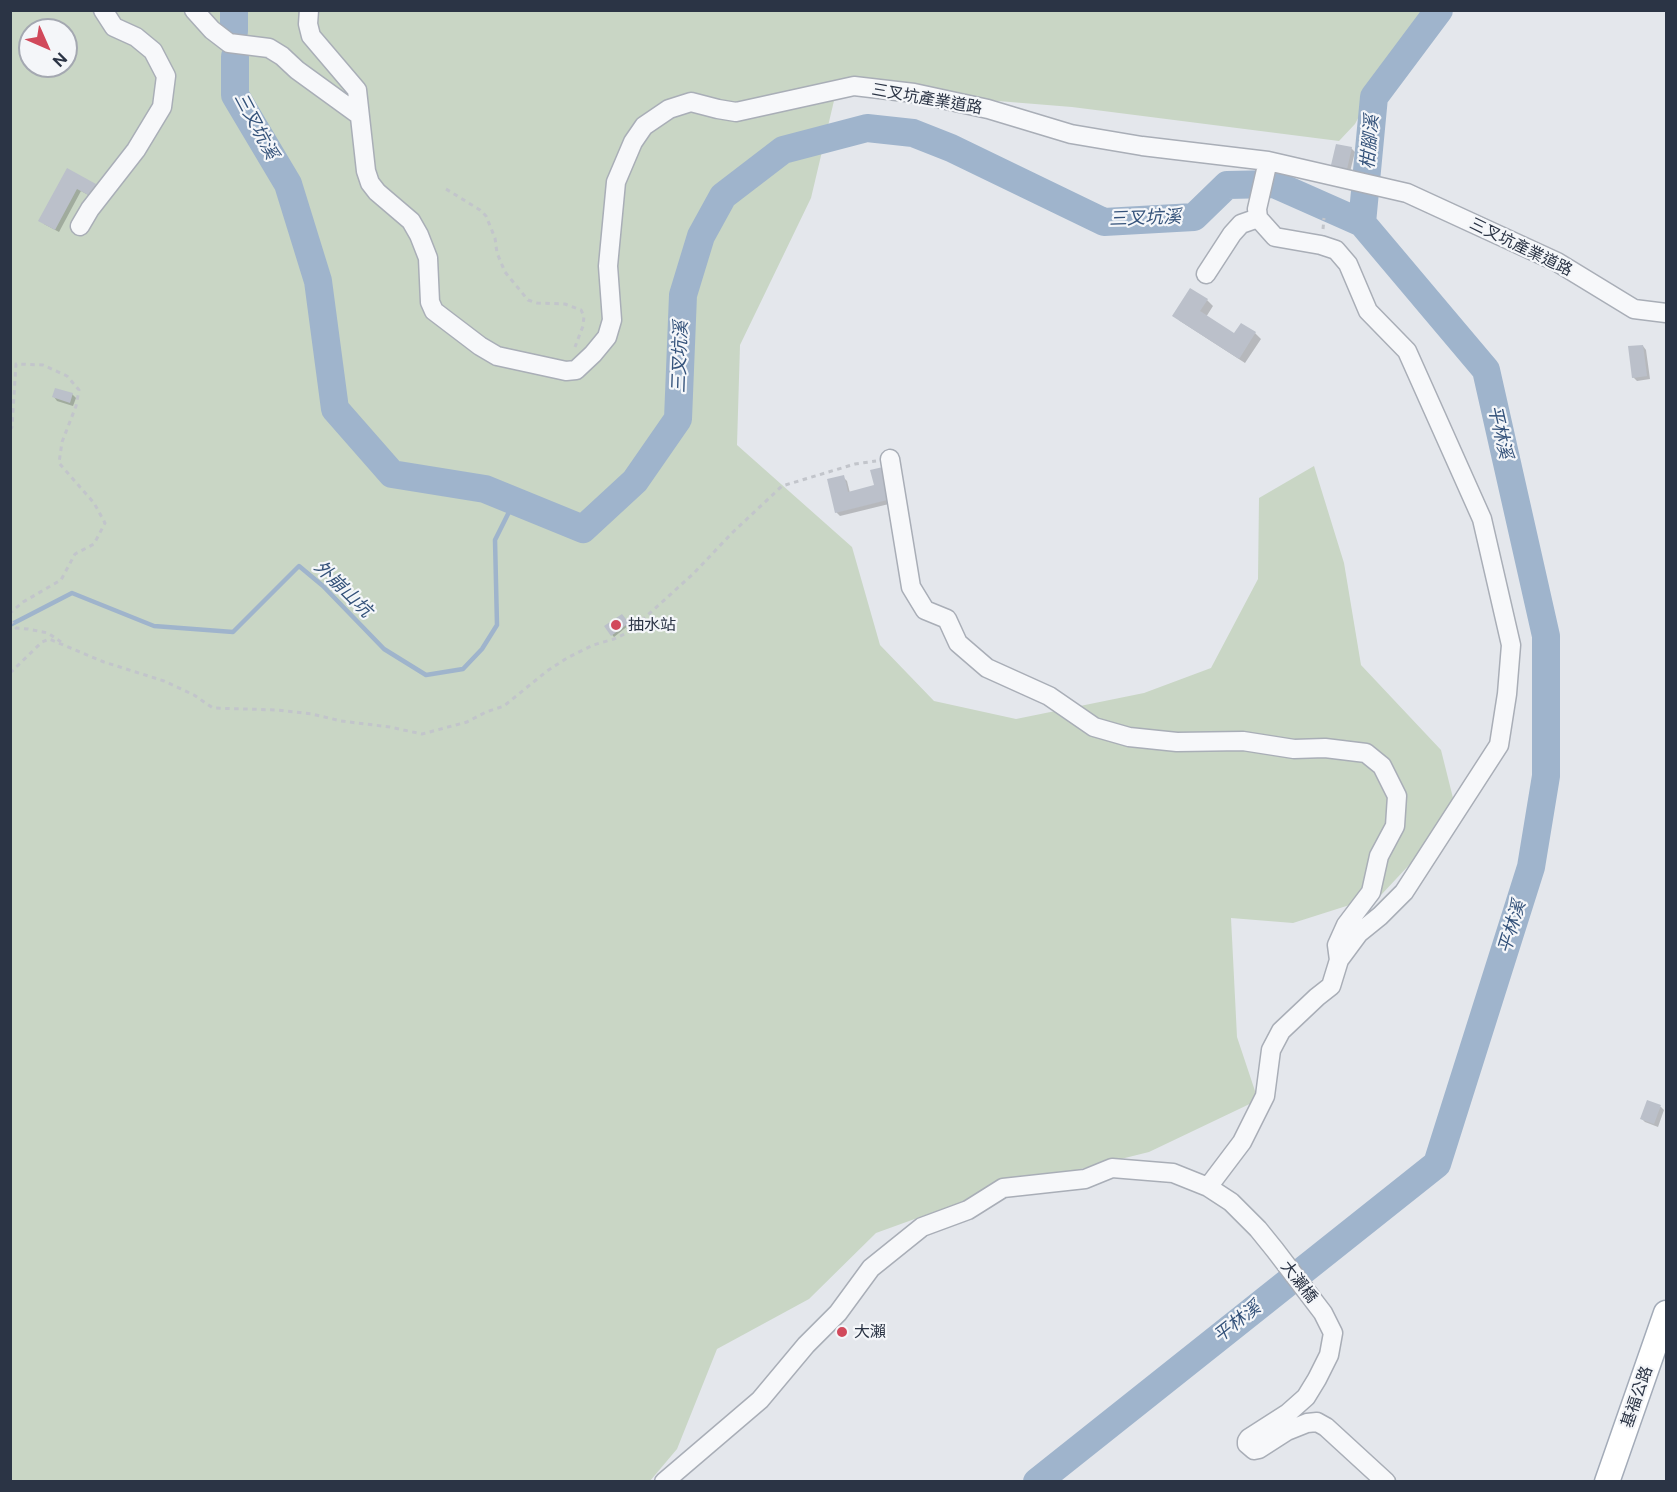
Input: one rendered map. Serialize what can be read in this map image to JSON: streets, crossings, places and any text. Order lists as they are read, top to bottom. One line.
{"streets":{"main road":["基福公路"],"street":["三叉坑產業道路","大瀨橋"]},"water":["三叉坑溪","柑腳溪","平林溪","外崩山坑"],"places":["抽水站","大瀨"],"north":"bottom right"}
